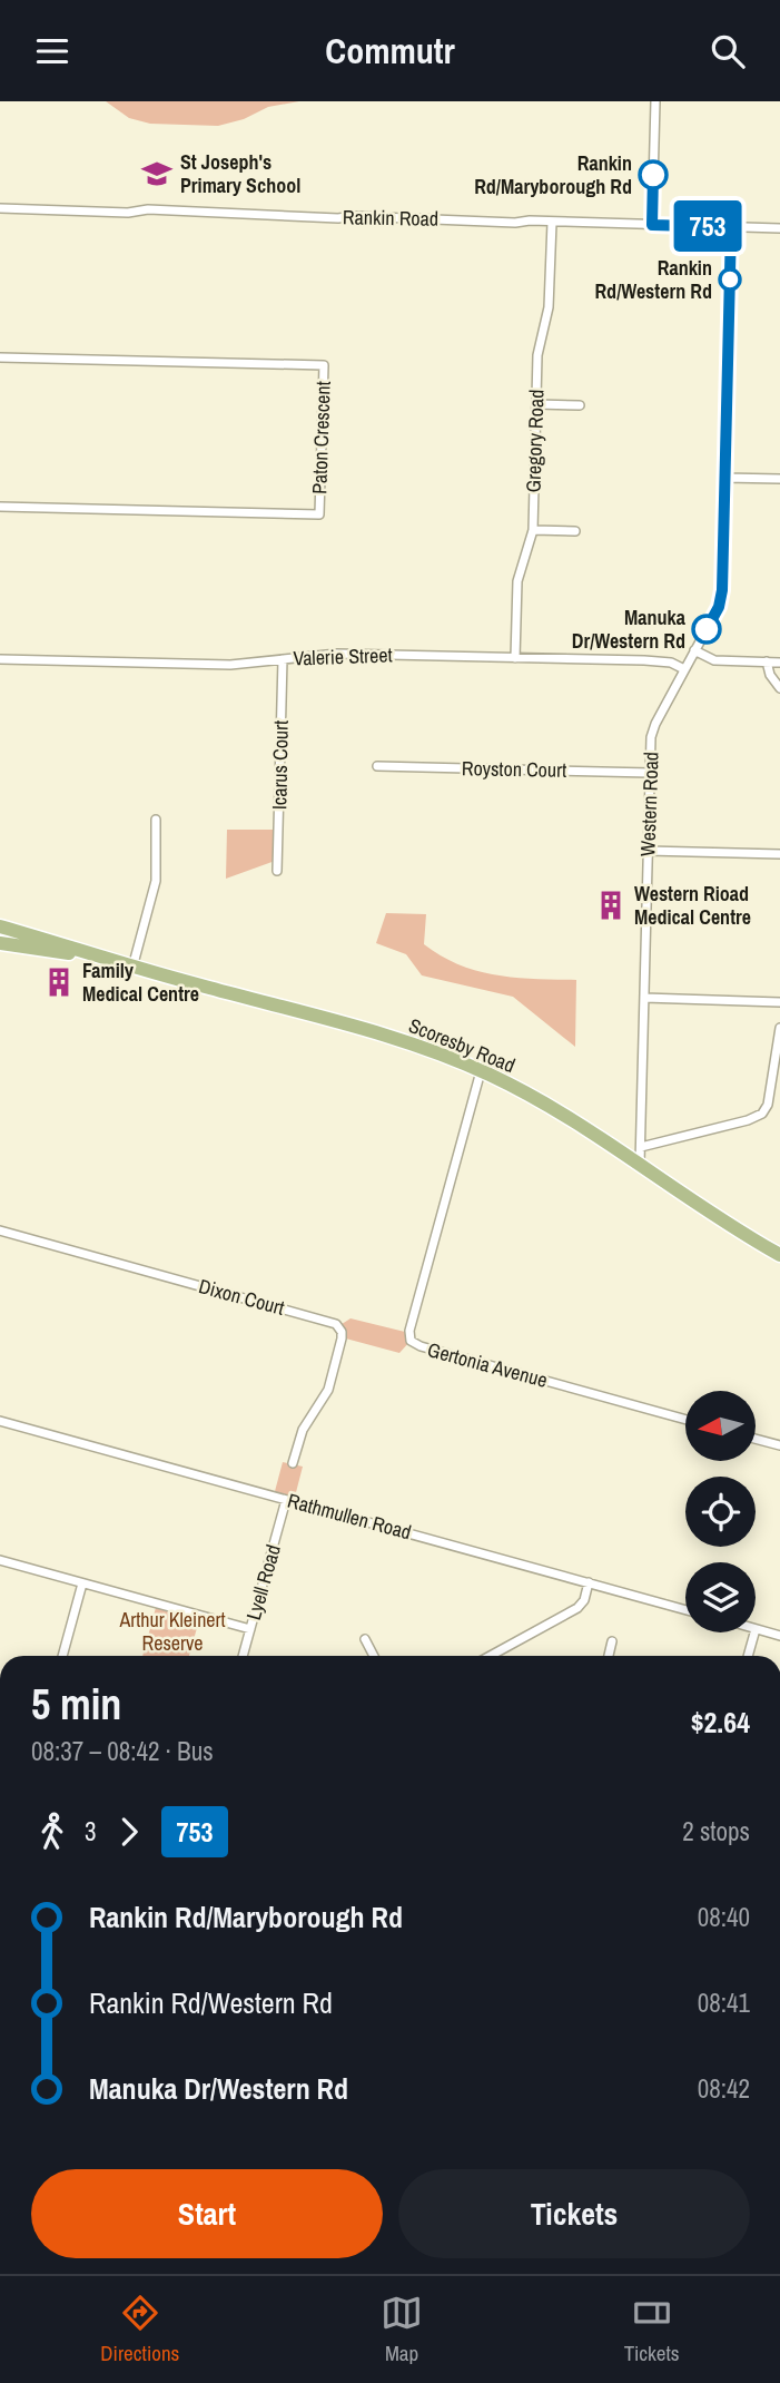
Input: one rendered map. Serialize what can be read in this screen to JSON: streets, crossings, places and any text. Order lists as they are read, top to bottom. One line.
{"streets":{"main road":["Scoresby Road"],"street":["Rankin Road","Paton Crescent","Gregory Road","Valerie Street","Icarus Court","Royston Court","Western Road","Dixon Court","Gertonia Avenue","Rathmullen Road","Lyell Road"]},"crossings":[["Rankin Road","Gregory Road"],["Rankin Road","Western Road"],["Gregory Road","Valerie Street"],["Valerie Street","Icarus Court"],["Valerie Street","Western Road"],["Royston Court","Western Road"],["Western Road","Scoresby Road"],["Scoresby Road","Gertonia Avenue"],["Rathmullen Road","Lyell Road"]],"parks":["Arthur Kleinert Reserve"],"places":{"school or university":["St Joseph's Primary School"],"other":["Rankin Rd/Maryborough Rd","Rankin Rd/Western Rd","Manuka Dr/Western Rd"],"building":["Western Rioad Medical Centre","Family Medical Centre"]},"lines":["bus line 753"],"north":"left","page":{"header":"Commutr","on_map":"753","heading":["5 min","08:37 – 08:42 · Bus","$2.64"],"legs":["3","753","2 stops"],"list":[{"name":"Rankin Rd/Maryborough Rd","value":"08:40"},{"name":"Rankin Rd/Western Rd","value":"08:41"},{"name":"Manuka Dr/Western Rd","value":"08:42"}],"buttons":["Start","Tickets"],"tabs":["Directions","Map","Tickets"]}}
